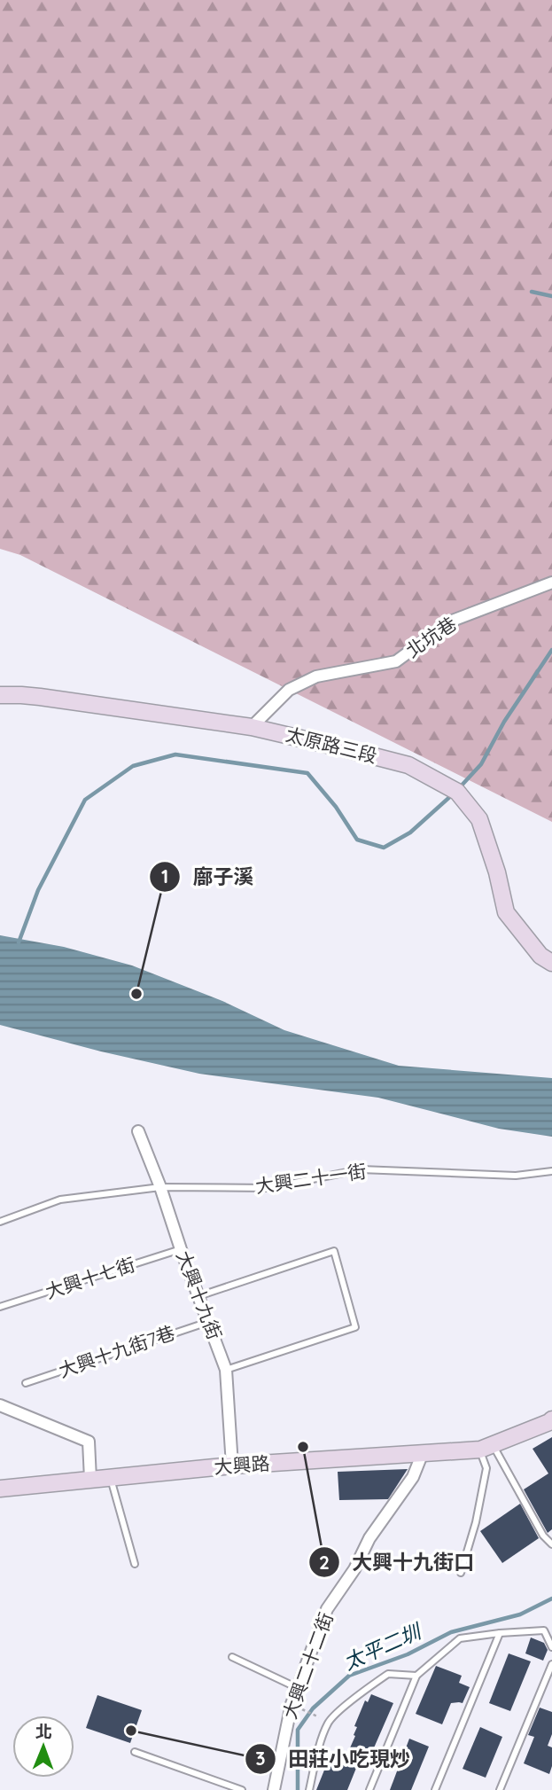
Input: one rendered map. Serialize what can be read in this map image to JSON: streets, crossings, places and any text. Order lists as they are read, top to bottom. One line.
{"streets":{"main road":["太原路三段","大興路"],"street":["北坑巷","大興十九街","大興二十二街"],"lane":["大興二十一街","大興十七街","大興十九街7巷"]},"crossings":[["北坑巷","太原路三段"],["大興二十一街","大興十九街"],["大興十七街","大興十九街"],["大興十九街","大興十九街7巷"],["大興十九街","大興路"],["大興路","大興二十二街"]],"water":["太平二圳"],"places":["廍子溪","大興十九街口","田莊小吃現炒"],"north":"top"}
